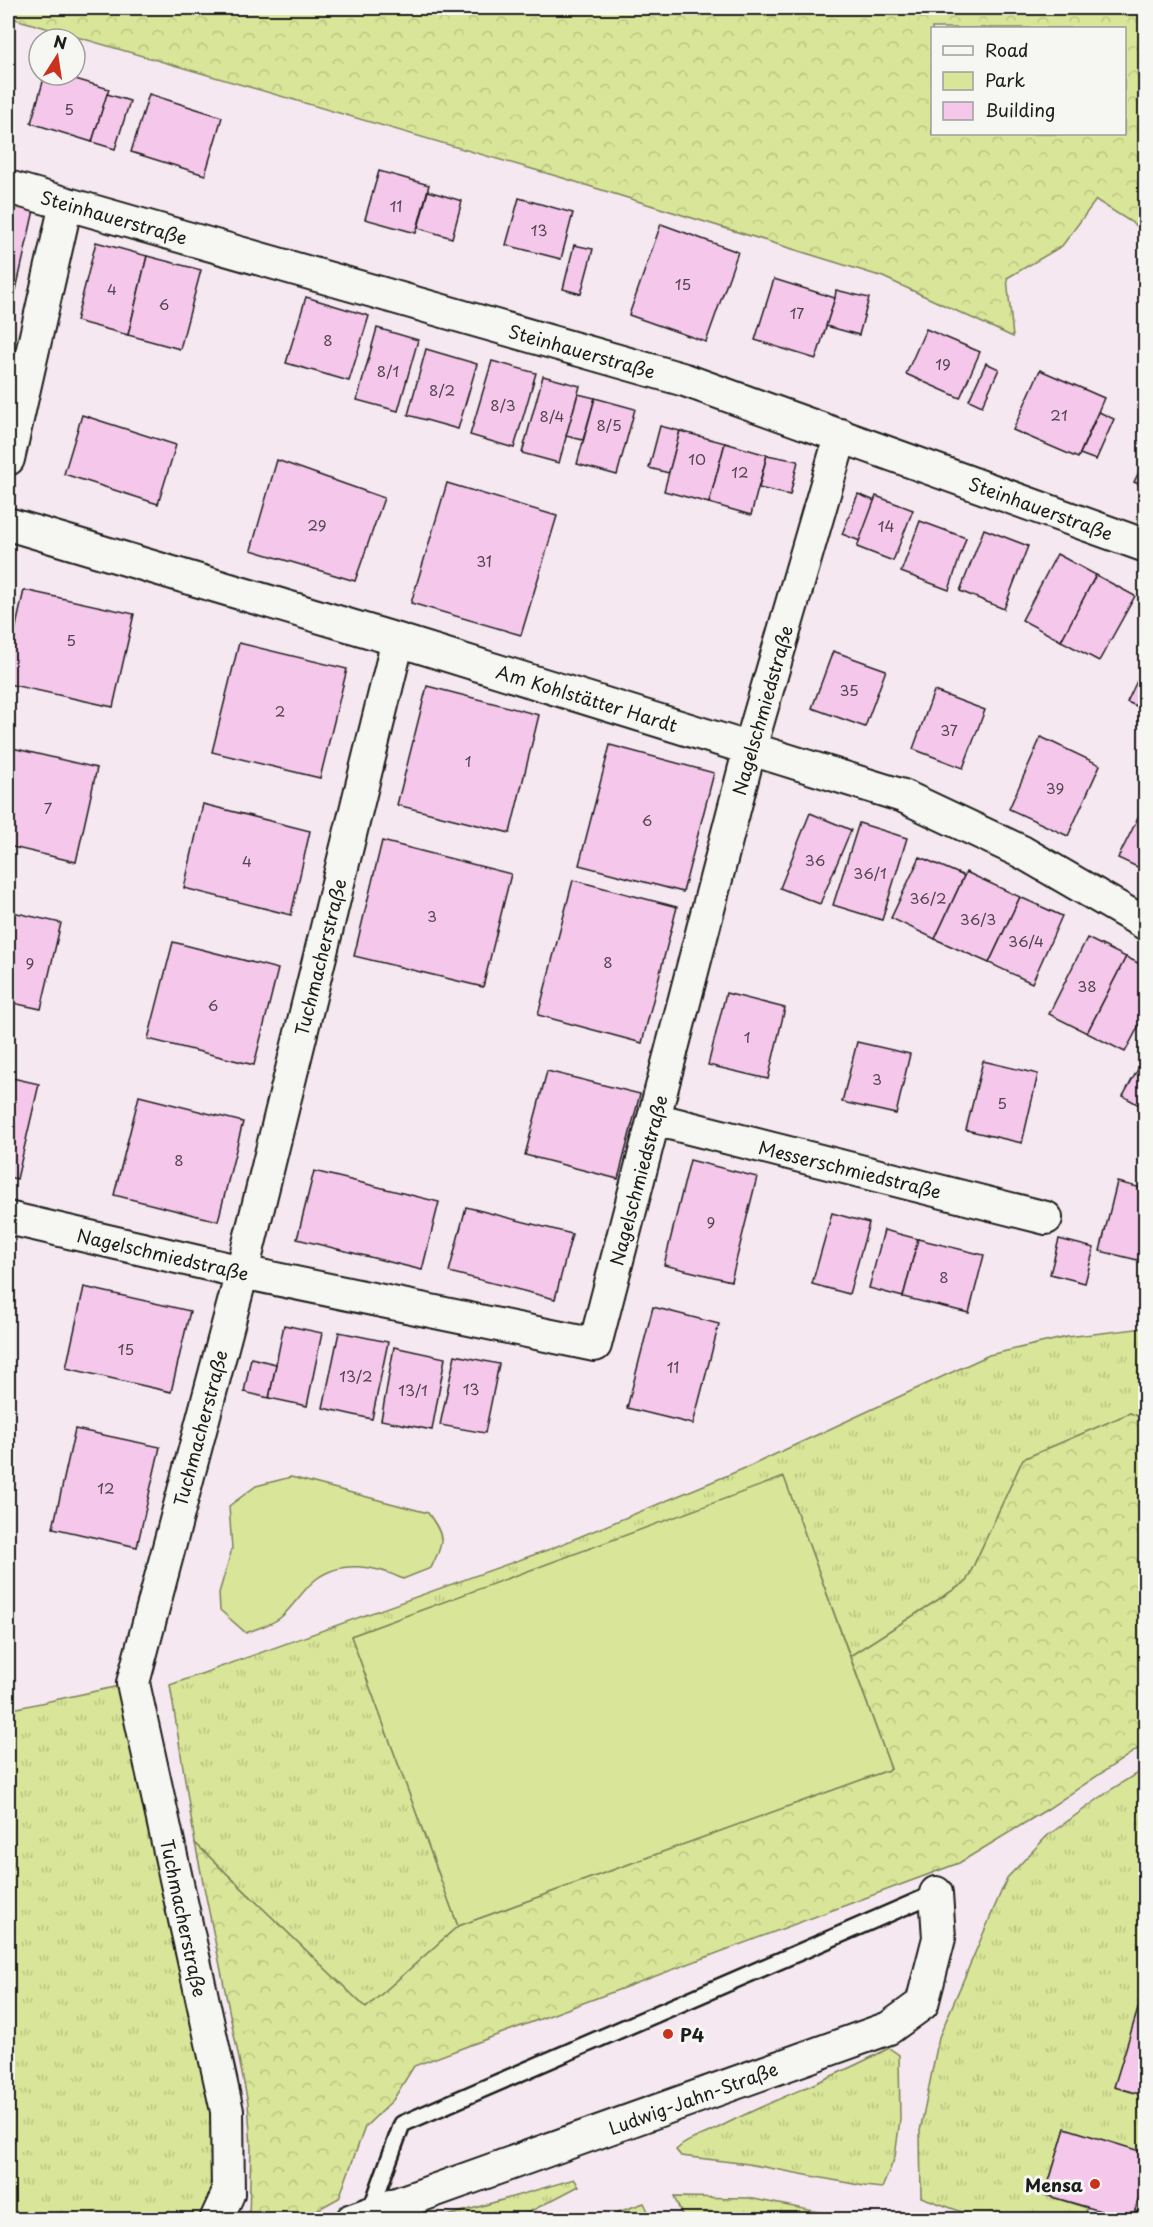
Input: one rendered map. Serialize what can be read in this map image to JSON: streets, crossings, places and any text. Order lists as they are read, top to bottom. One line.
{"streets":{"street":["Steinhauerstraße","Am Kohlstätter Hardt","Nagelschmiedstraße","Tuchmacherstraße","Messerschmiedstraße","Ludwig-Jahn-Straße"]},"crossings":[["Steinhauerstraße","Nagelschmiedstraße"],["Am Kohlstätter Hardt","Nagelschmiedstraße"],["Am Kohlstätter Hardt","Tuchmacherstraße"],["Nagelschmiedstraße","Tuchmacherstraße"],["Nagelschmiedstraße","Messerschmiedstraße"]],"places":["P4","Mensa"],"house_numbers":["5","11","13","15","4","6","17","8","19","8/1","8/2","8/3","21","8/4","8/5","10","12","29","14","31","5","35","2","37","1","39","7","6","36","4","36/1","36/2","3","36/3","36/4","8","9","38","6","1","3","5","8","9","8","15","11","13/2","13","13/1","12"],"legend":["Road","Park","Building"],"north":"top"}
